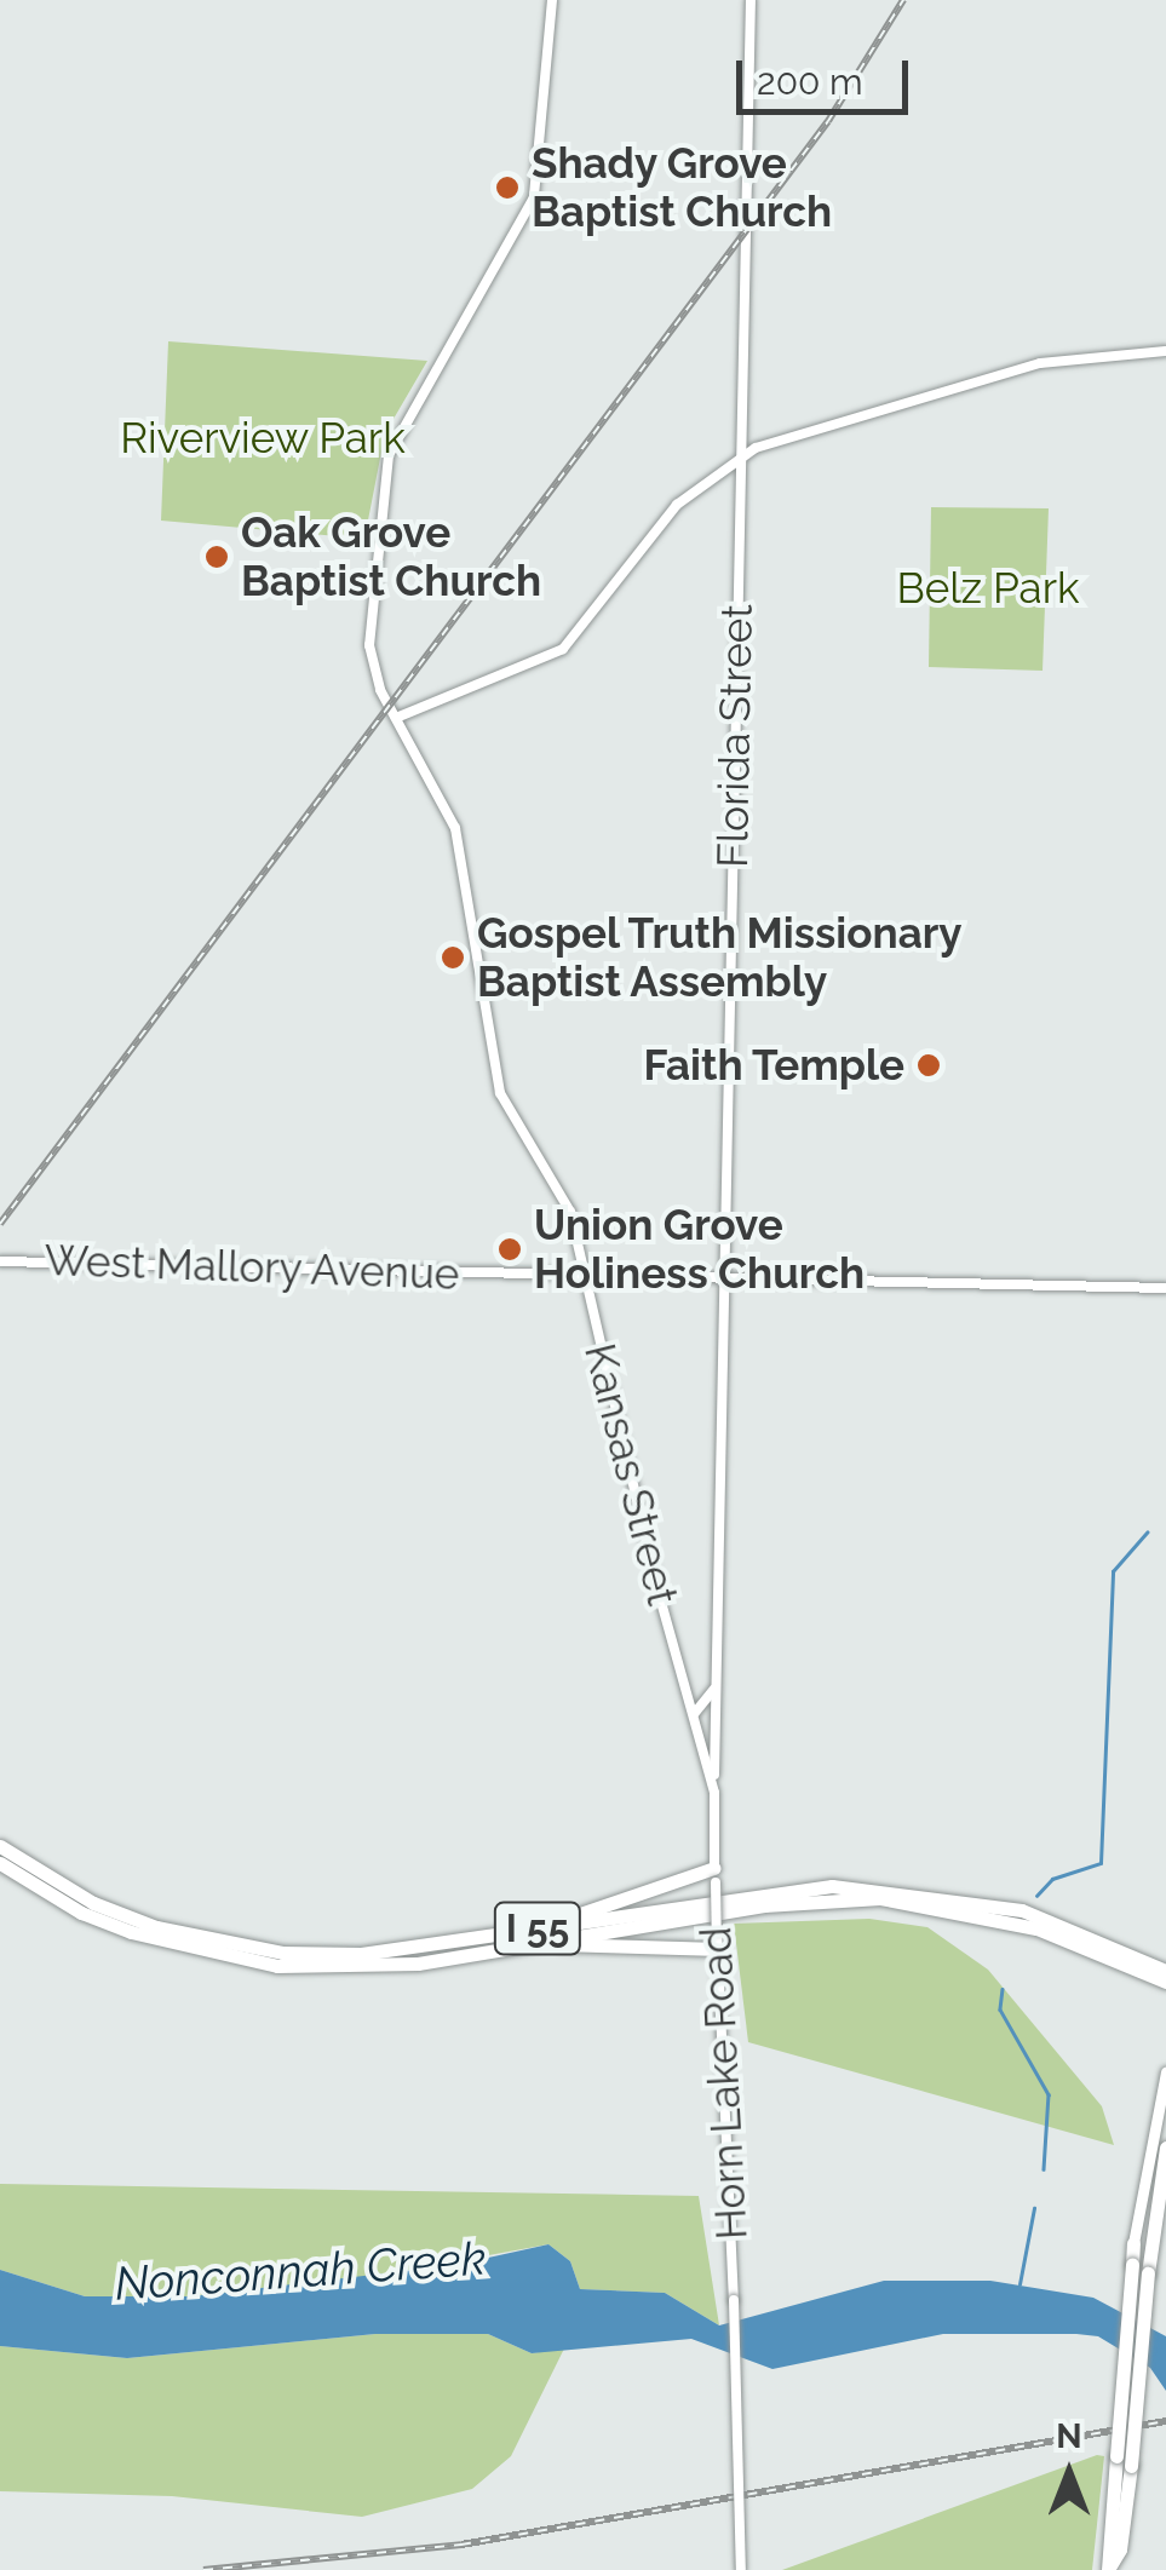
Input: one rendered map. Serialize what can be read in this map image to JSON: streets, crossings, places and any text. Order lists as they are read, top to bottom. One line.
{"streets":{"highway":["I 55"],"main road":["Florida Street","West Mallory Avenue","Kansas Street","Horn Lake Road"]},"crossings":[["Florida Street","West Mallory Avenue"],["Florida Street","Kansas Street"],["West Mallory Avenue","Kansas Street"],["Kansas Street","Horn Lake Road"]],"water":["Nonconnah Creek"],"parks":["Riverview Park","Belz Park"],"places":["Shady Grove Baptist Church","Oak Grove Baptist Church","Gospel Truth Missionary Baptist Assembly","Faith Temple","Union Grove Holiness Church"],"scale_bar":"200 m","north":"top"}
